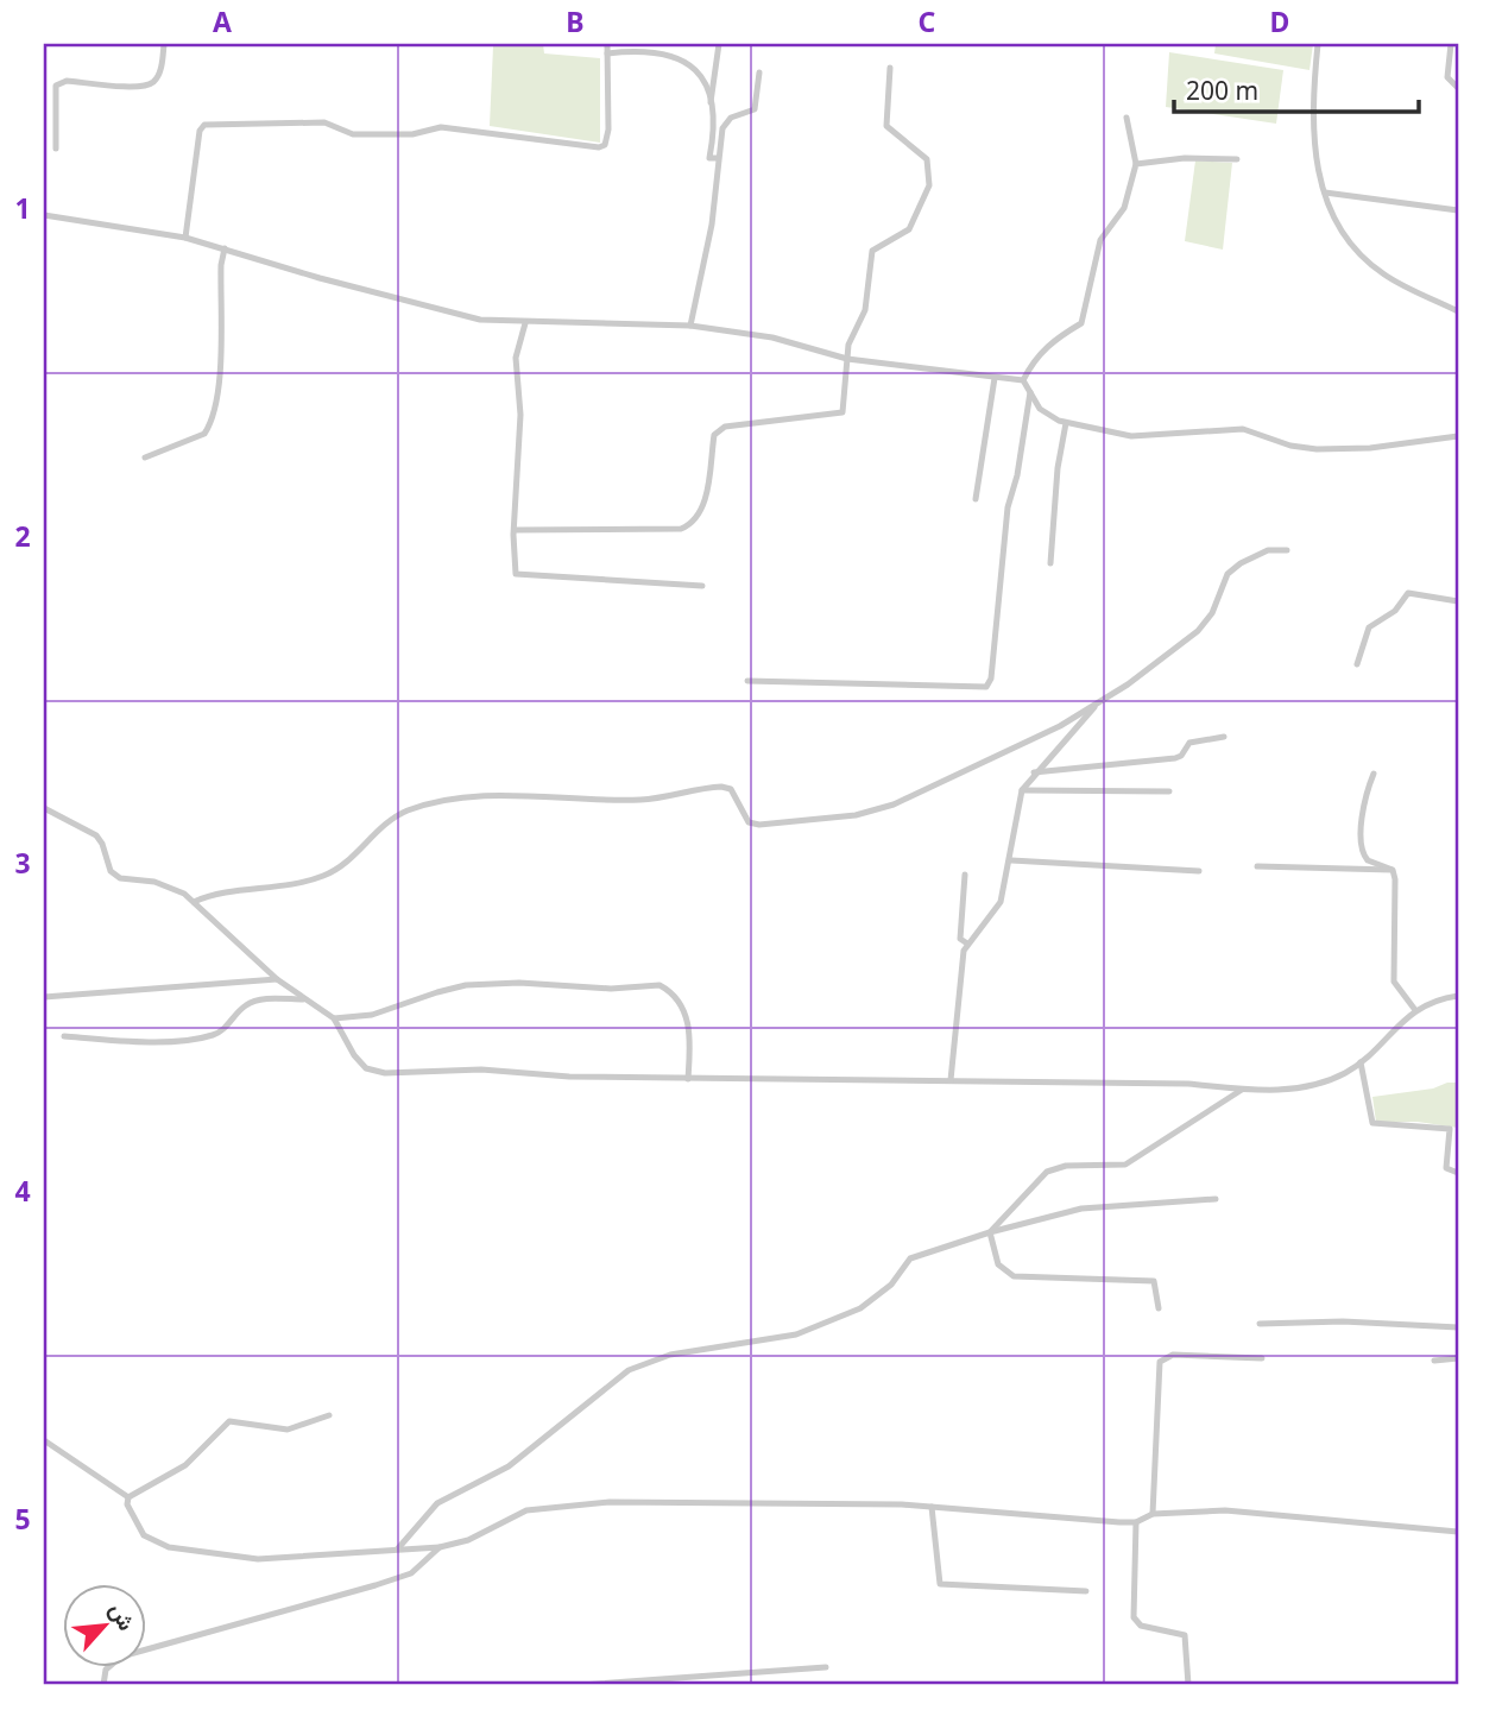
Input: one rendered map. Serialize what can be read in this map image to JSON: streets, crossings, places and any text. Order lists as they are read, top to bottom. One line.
{"scale_bar":"200 m","north":"top right","grid":{"columns":["A","B","C","D"],"rows":["1","2","3","4","5"]}}
